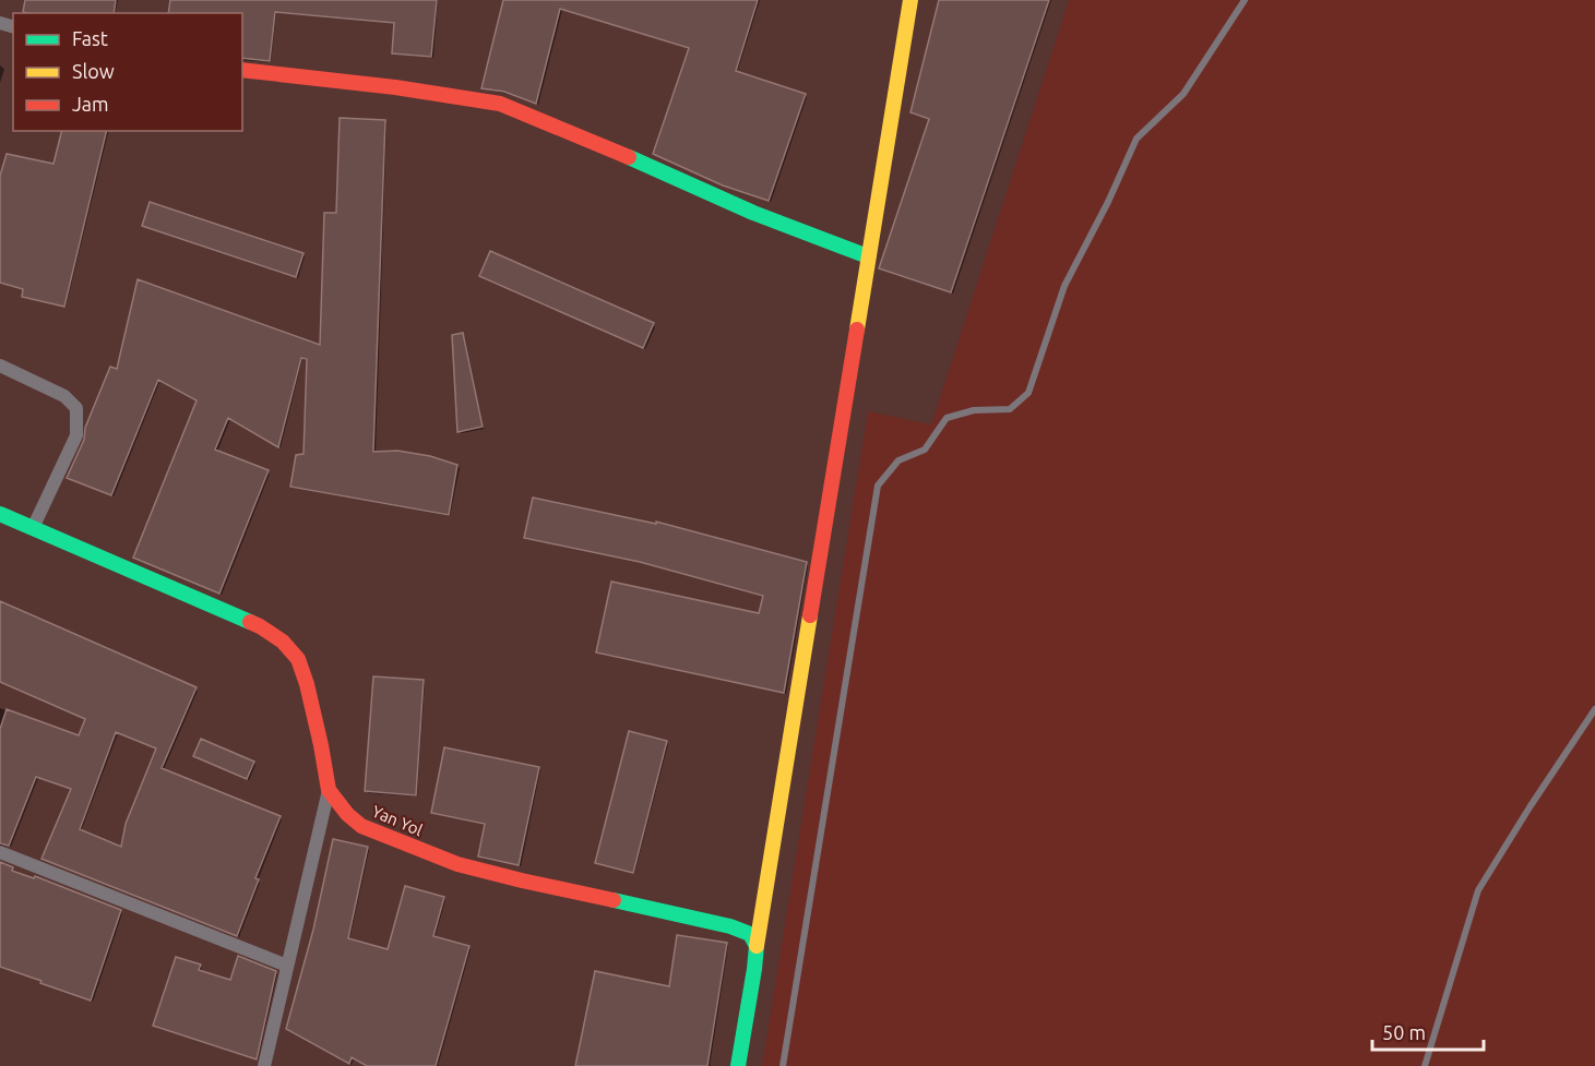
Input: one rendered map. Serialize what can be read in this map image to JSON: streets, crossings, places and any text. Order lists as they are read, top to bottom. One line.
{"streets":{"street":["Yan Yol"]},"legend":["Fast","Slow","Jam"],"scale_bar":"50 m"}
